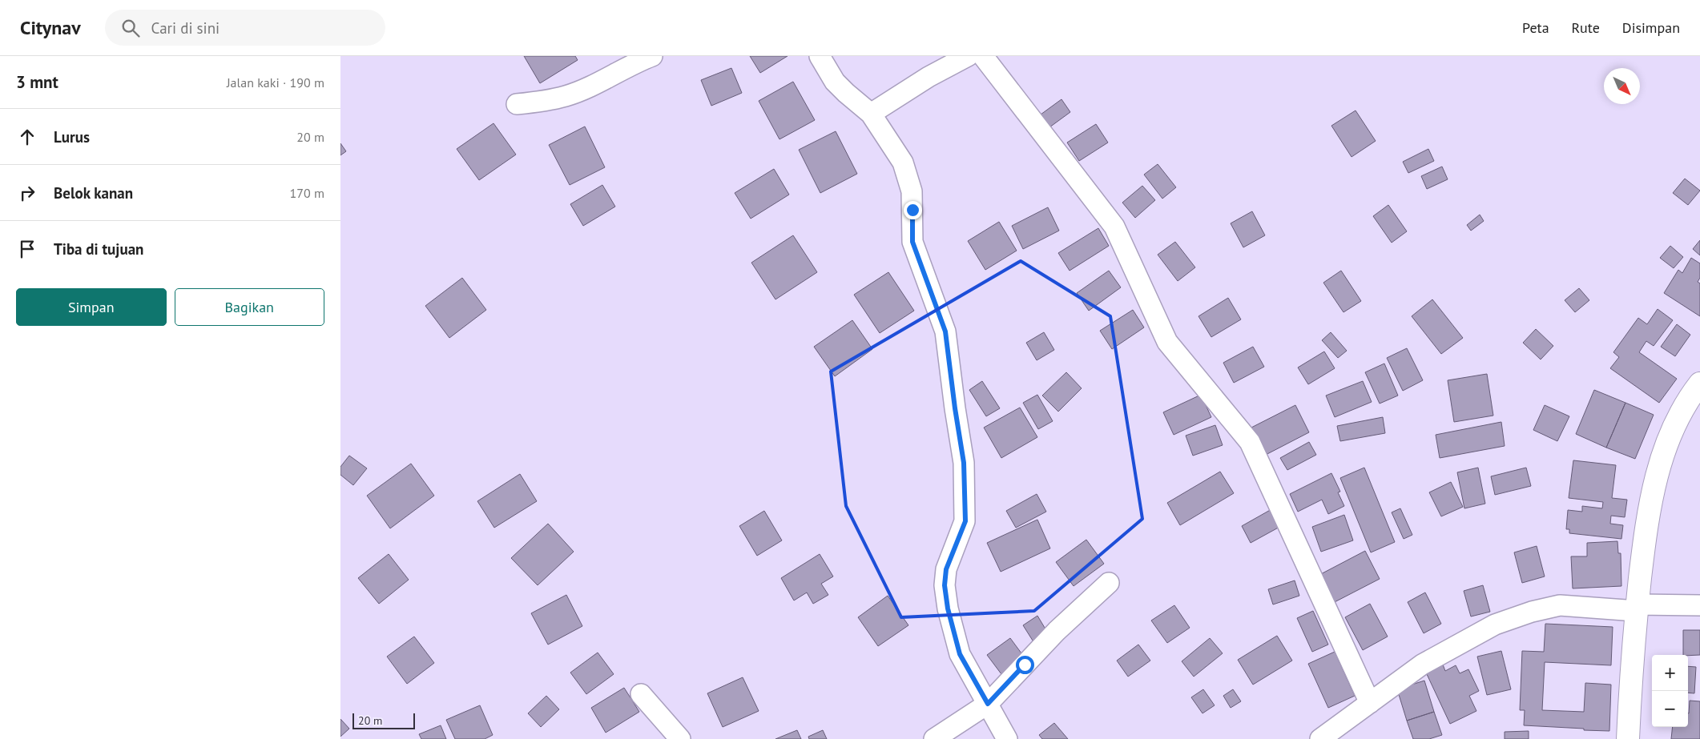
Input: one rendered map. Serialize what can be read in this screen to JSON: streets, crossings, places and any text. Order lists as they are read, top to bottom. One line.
{"scale_bar":"20 m","north":"bottom right","page":{"header":"Citynav","search":"Cari di sini","nav":["Peta","Rute","Disimpan"],"heading":["3 mnt","Jalan kaki · 190 m"],"list":[["Lurus","20 m"],["Belok kanan","170 m"],"Tiba di tujuan"],"buttons":["Simpan","Bagikan"],"map_buttons":["+","−"],"scale":"20 m"}}
